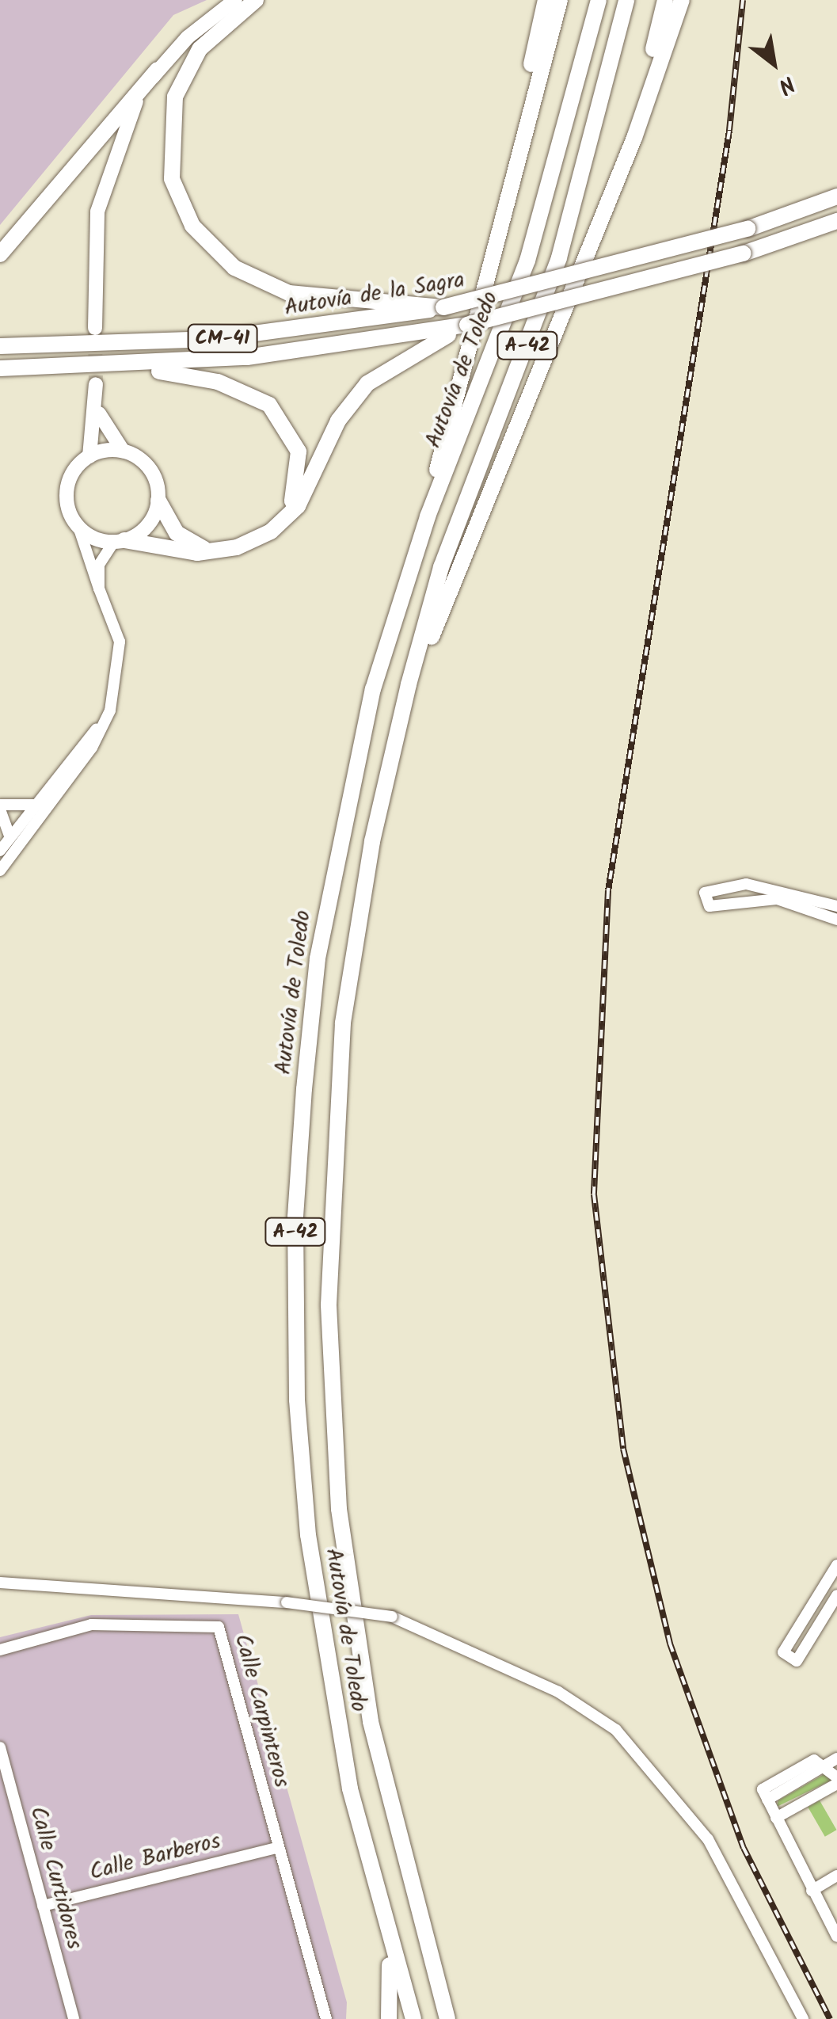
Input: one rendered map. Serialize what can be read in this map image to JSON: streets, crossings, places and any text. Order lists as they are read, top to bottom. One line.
{"streets":{"highway":["Autovía de la Sagra","CM-41","A-42","Autovía de Toledo"],"street":["Calle Carpinteros","Calle Barberos","Calle Curtidores"]},"crossings":[["Calle Carpinteros","Calle Barberos"],["Calle Barberos","Calle Curtidores"]],"north":"bottom right"}
